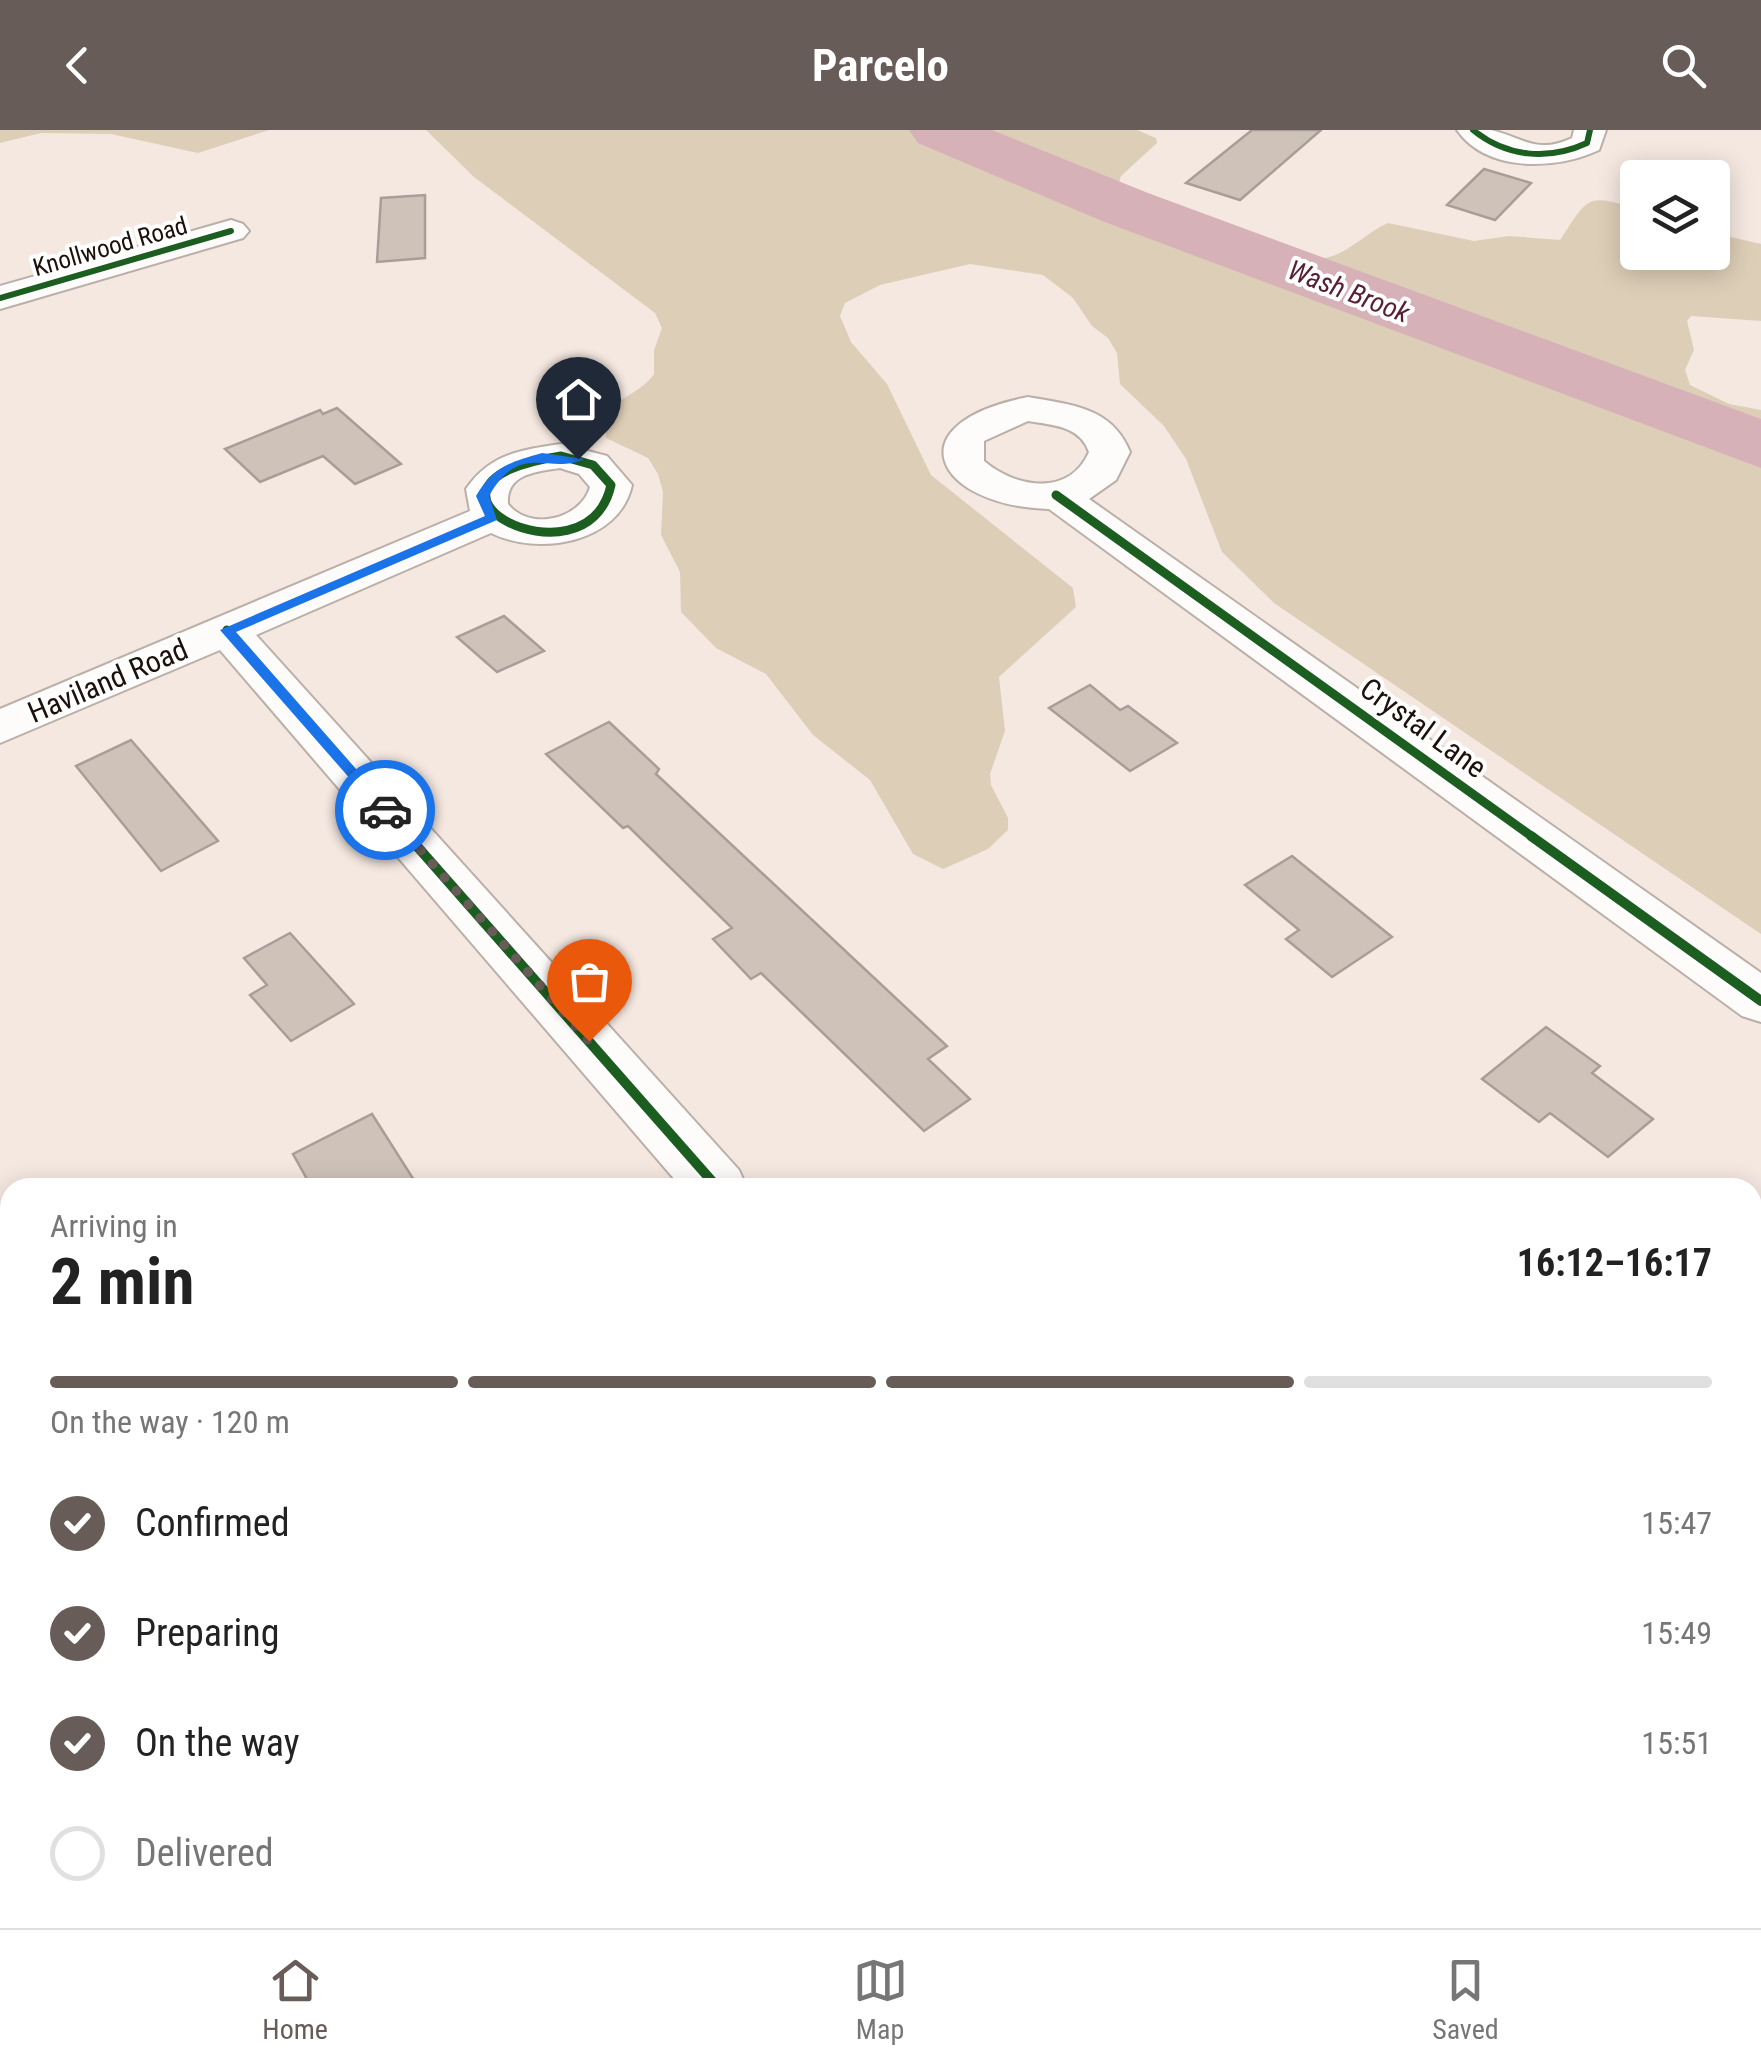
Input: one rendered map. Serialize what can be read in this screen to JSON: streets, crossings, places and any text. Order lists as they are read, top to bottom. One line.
{"streets":{"street":["Knollwood Road","Haviland Road","Crystal Lane"]},"water":["Wash Brook"],"page":{"header":"Parcelo","heading":["2 min","Arriving in","16:12–16:17"],"bar":"On the way · 120 m","list":[["Confirmed","15:47"],["Preparing","15:49"],["On the way","15:51"],"Delivered"],"tabs":["Home","Map","Saved"]}}
